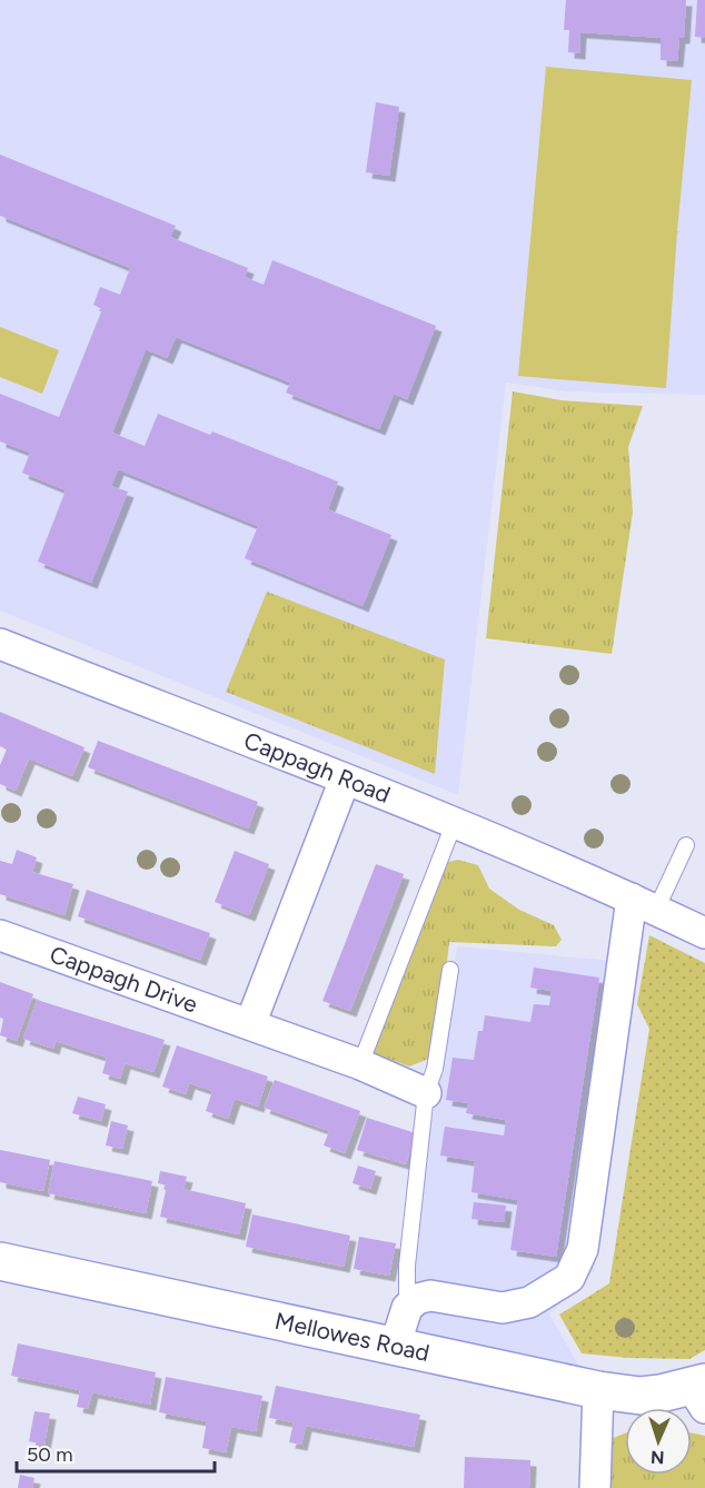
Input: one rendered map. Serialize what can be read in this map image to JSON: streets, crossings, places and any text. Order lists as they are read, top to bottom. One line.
{"streets":{"main road":["Mellowes Road"],"street":["Cappagh Road","Cappagh Drive"]},"scale_bar":"50 m","north":"bottom"}
